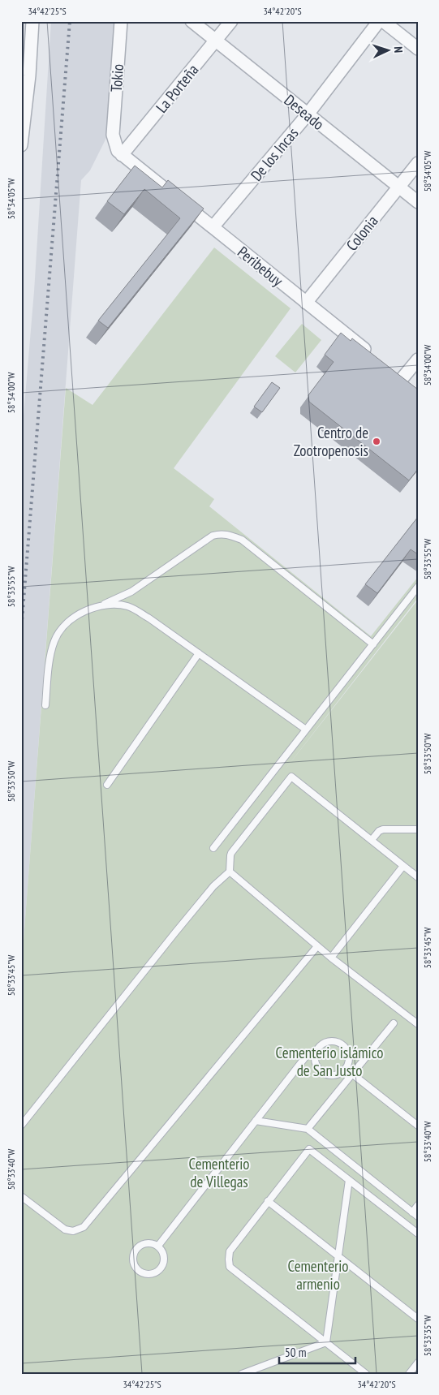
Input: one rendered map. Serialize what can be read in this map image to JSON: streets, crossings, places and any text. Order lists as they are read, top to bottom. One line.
{"streets":{"street":["Tokio","La Porteña","Deseado","De los Incas","Colonia","Peribebuy"]},"crossings":[["Tokio","Peribebuy"],["La Porteña","Deseado"],["La Porteña","Peribebuy"],["Deseado","De los Incas"],["Deseado","Colonia"],["De los Incas","Peribebuy"],["Colonia","Peribebuy"]],"parks":["Cementerio islámico de San Justo","Cementerio de Villegas","Cementerio armenio"],"places":["Centro de Zootropenosis"],"scale_bar":"50 m","north":"right","coordinates":["34°42'25\"S","34°42'20\"S","58°34'05\"W","58°34'00\"W","58°33'55\"W","58°33'50\"W","58°33'45\"W","58°33'40\"W","58°33'35\"W"]}
